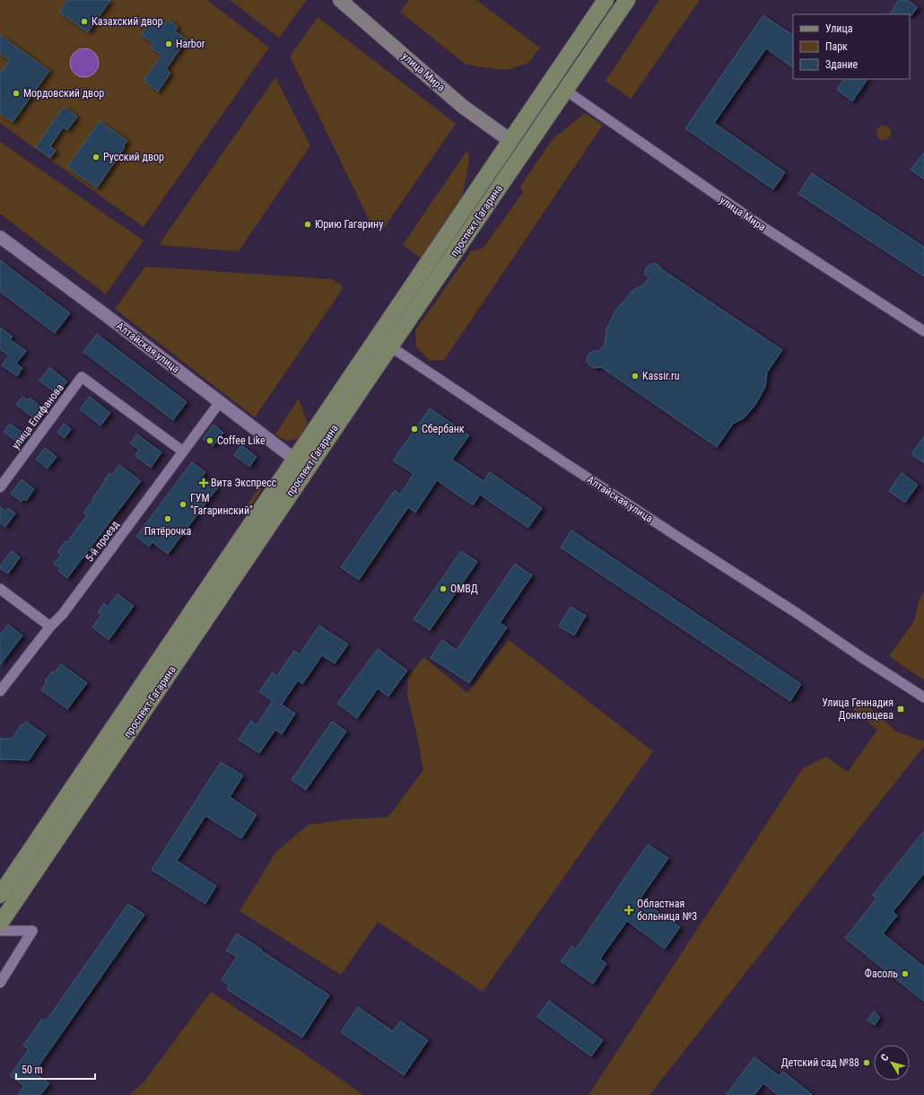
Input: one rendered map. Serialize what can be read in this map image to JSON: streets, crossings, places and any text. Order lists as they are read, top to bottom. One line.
{"streets":{"main road":["улица Мира","проспект Гагарина","Алтайская улица"],"street":["улица Епифанова","5-й проезд"]},"crossings":[["улица Мира","проспект Гагарина"],["проспект Гагарина","Алтайская улица"],["Алтайская улица","5-й проезд"],["улица Епифанова","5-й проезд"]],"places":{"other":["Казахский двор","Harbor","Мордовский двор","Русский двор","Юрию Гагарину","Kassir.ru","Сбербанк","Coffee Like","ГУМ \"Гагаринский\"","Пятёрочка","ОМВД","Фасоль","Детский сад №88"],"health":["Вита Экспресс","Областная больница №3"],"transit":["Улица Геннадия Донковцева"]},"legend":["Улица","Парк","Здание"],"scale_bar":"50 m","north":"top left"}
